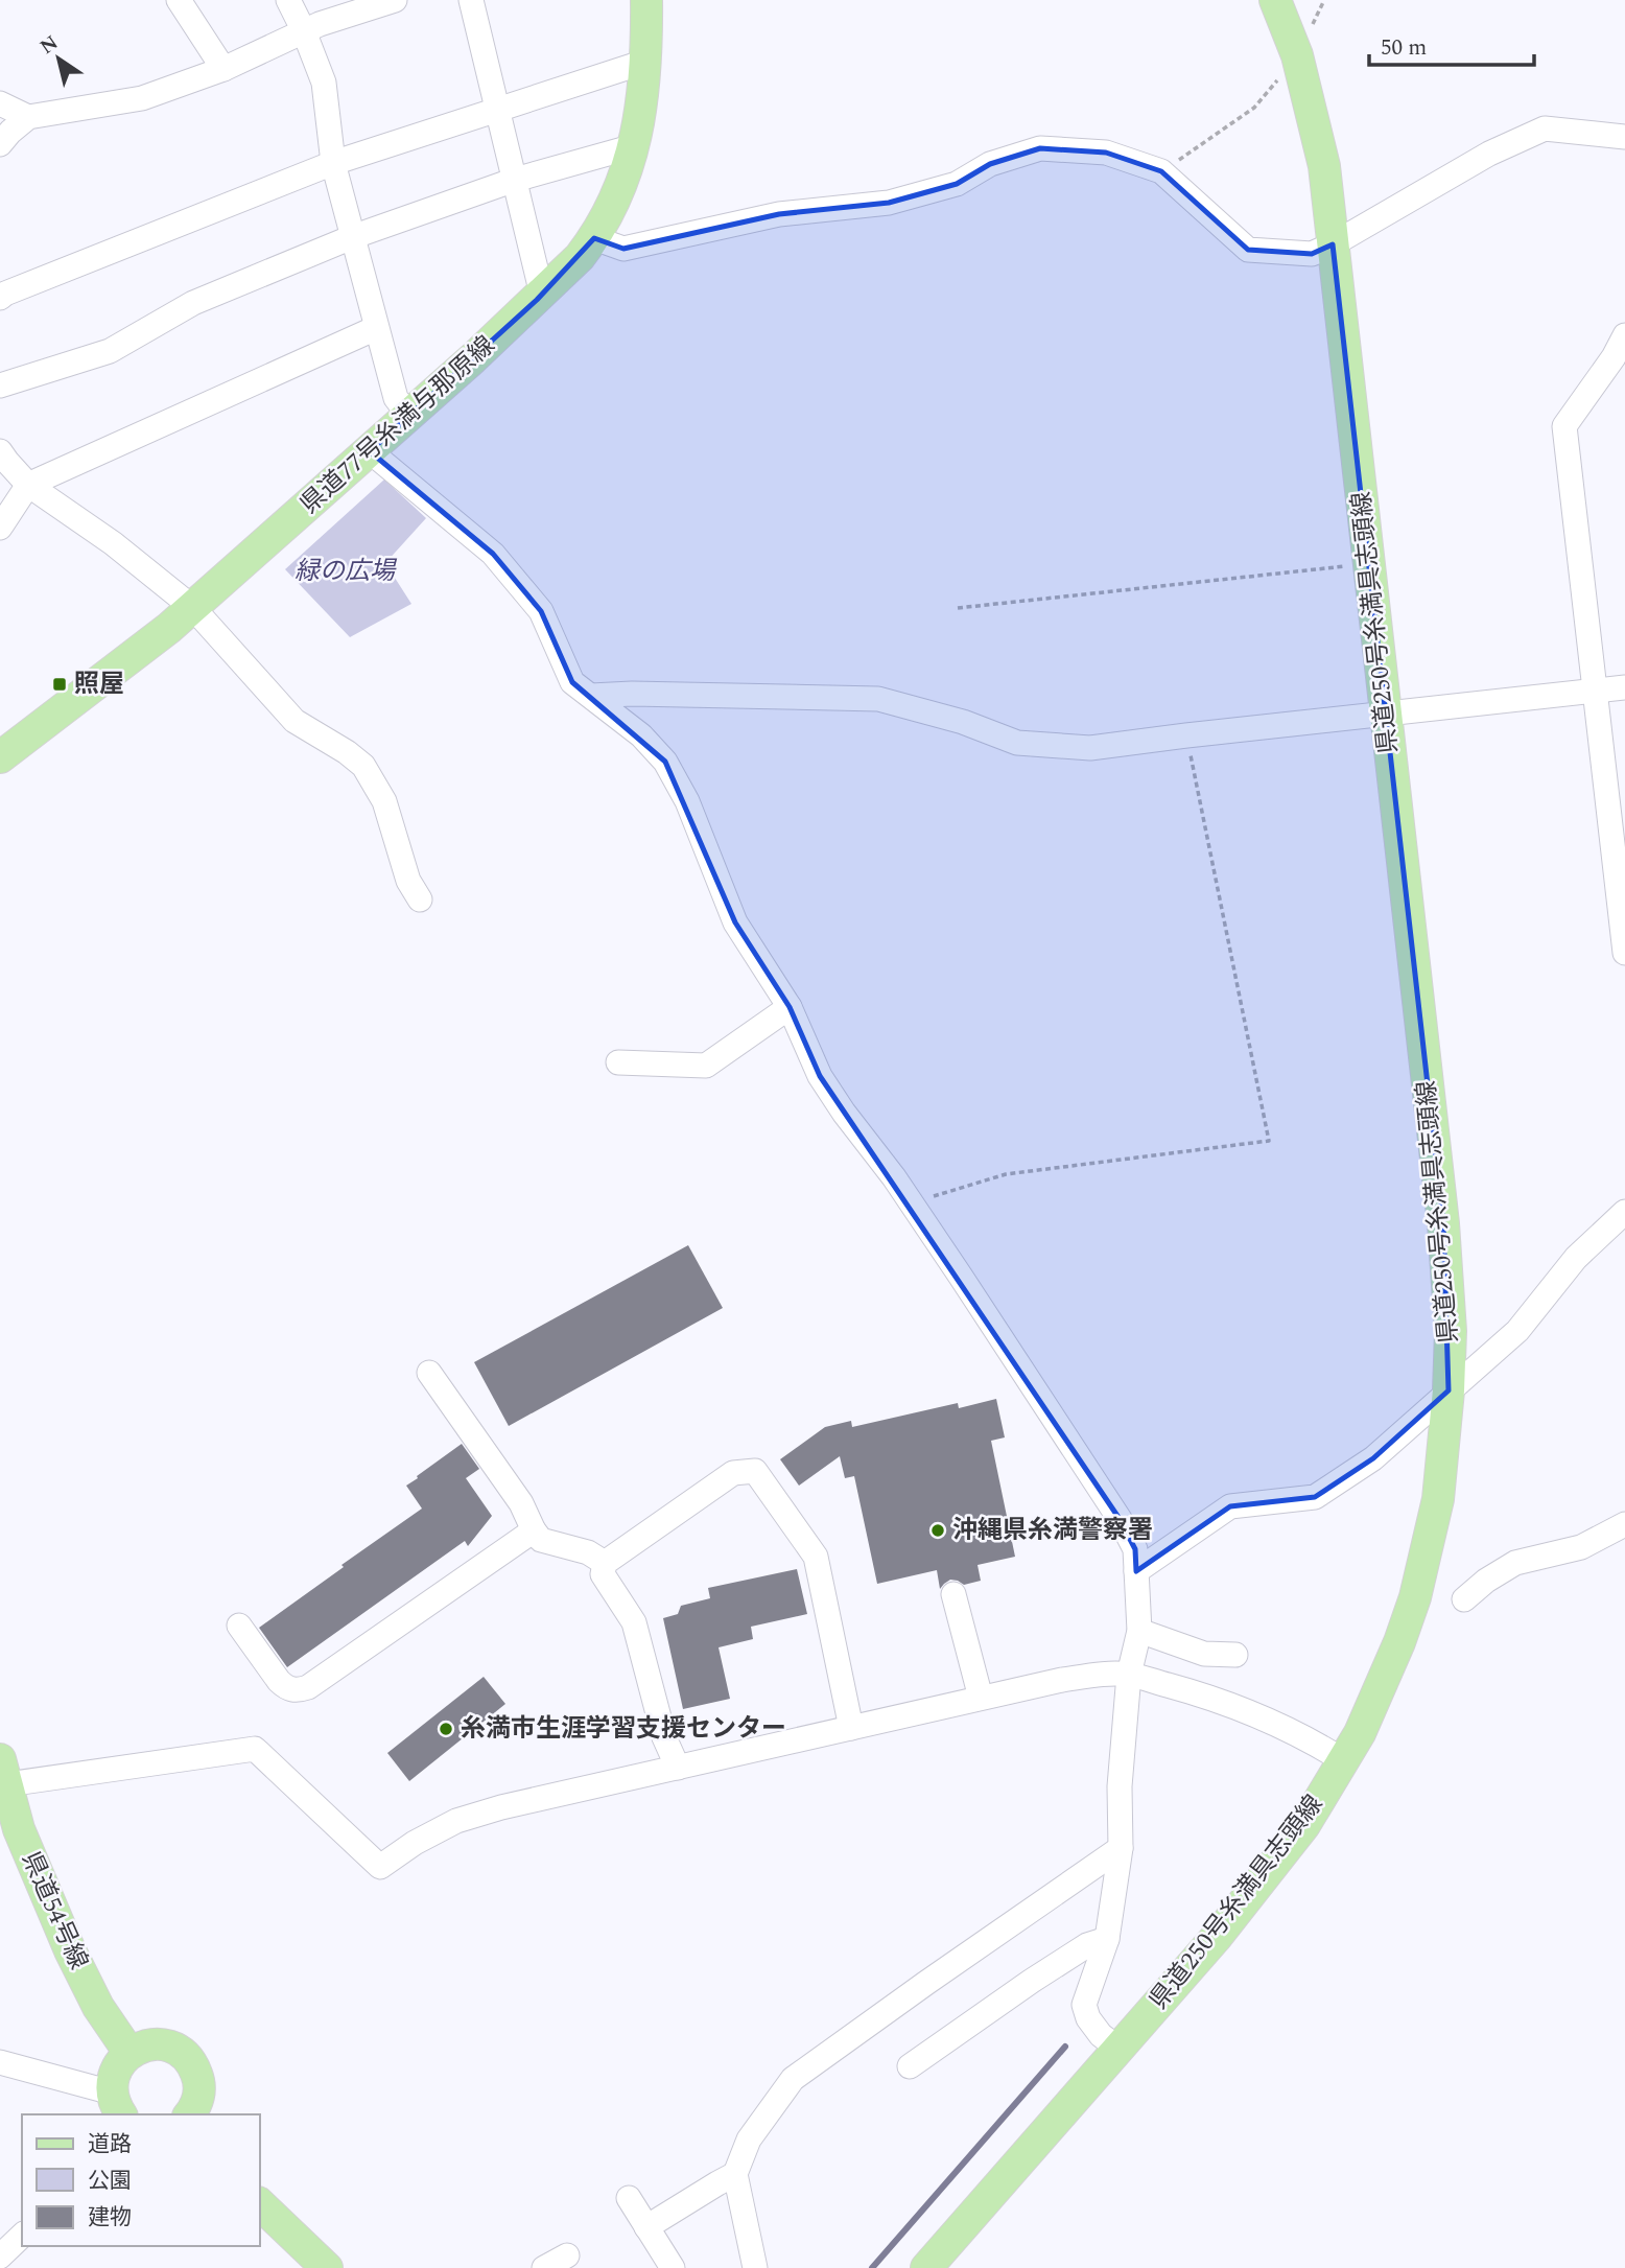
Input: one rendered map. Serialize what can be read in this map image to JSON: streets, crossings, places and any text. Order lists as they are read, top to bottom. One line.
{"streets":{"main road":["県道77号糸満与那原線","県道250号糸満具志頭線","県道54号線"]},"parks":["緑の広場"],"places":{"transit":["照屋"],"other":["沖縄県糸満警察署","糸満市生涯学習支援センター"]},"legend":["道路","公園","建物"],"scale_bar":"50 m","north":"top left"}
